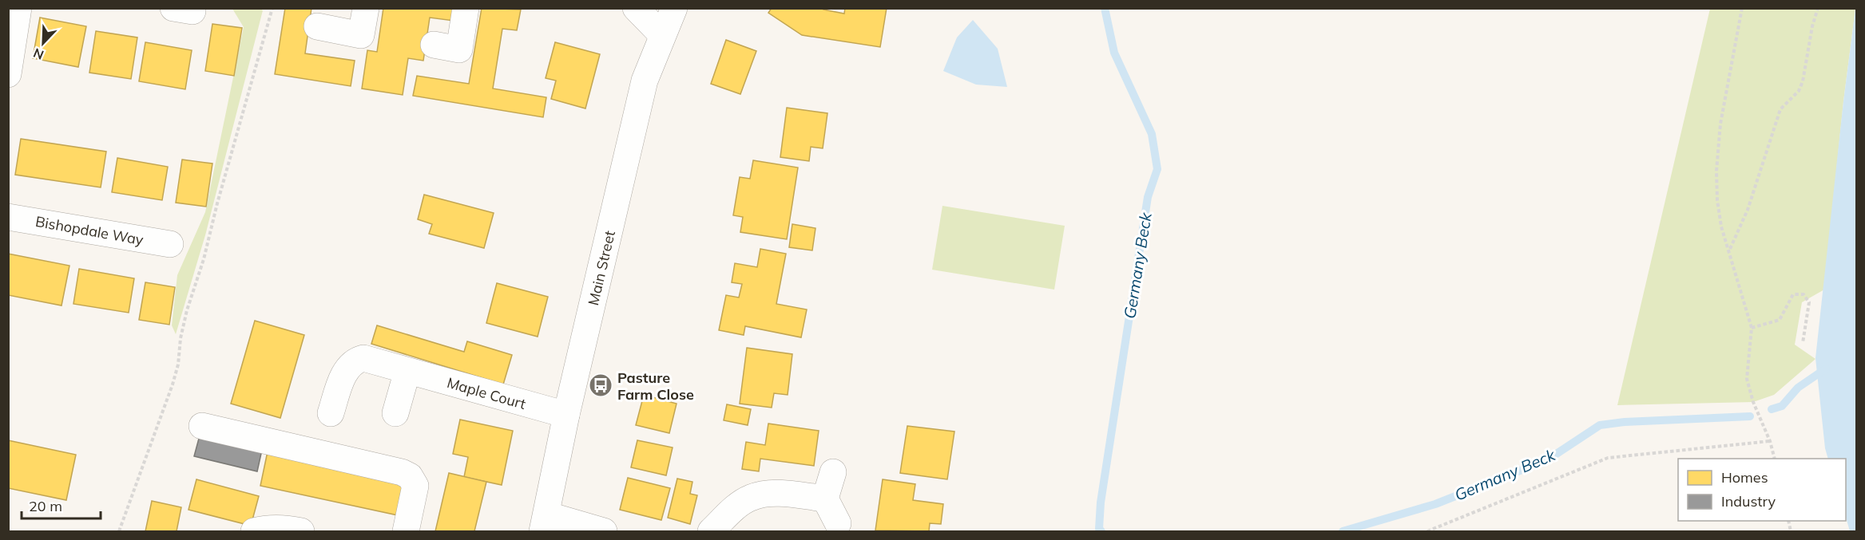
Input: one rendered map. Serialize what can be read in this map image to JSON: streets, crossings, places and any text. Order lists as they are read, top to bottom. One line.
{"streets":{"street":["Bishopdale Way","Main Street","Maple Court"]},"crossings":[["Main Street","Maple Court"]],"water":["Germany Beck"],"places":{"bus stop":["Pasture Farm Close"]},"legend":["Homes","Industry"],"scale_bar":"20 m","north":"bottom left"}
